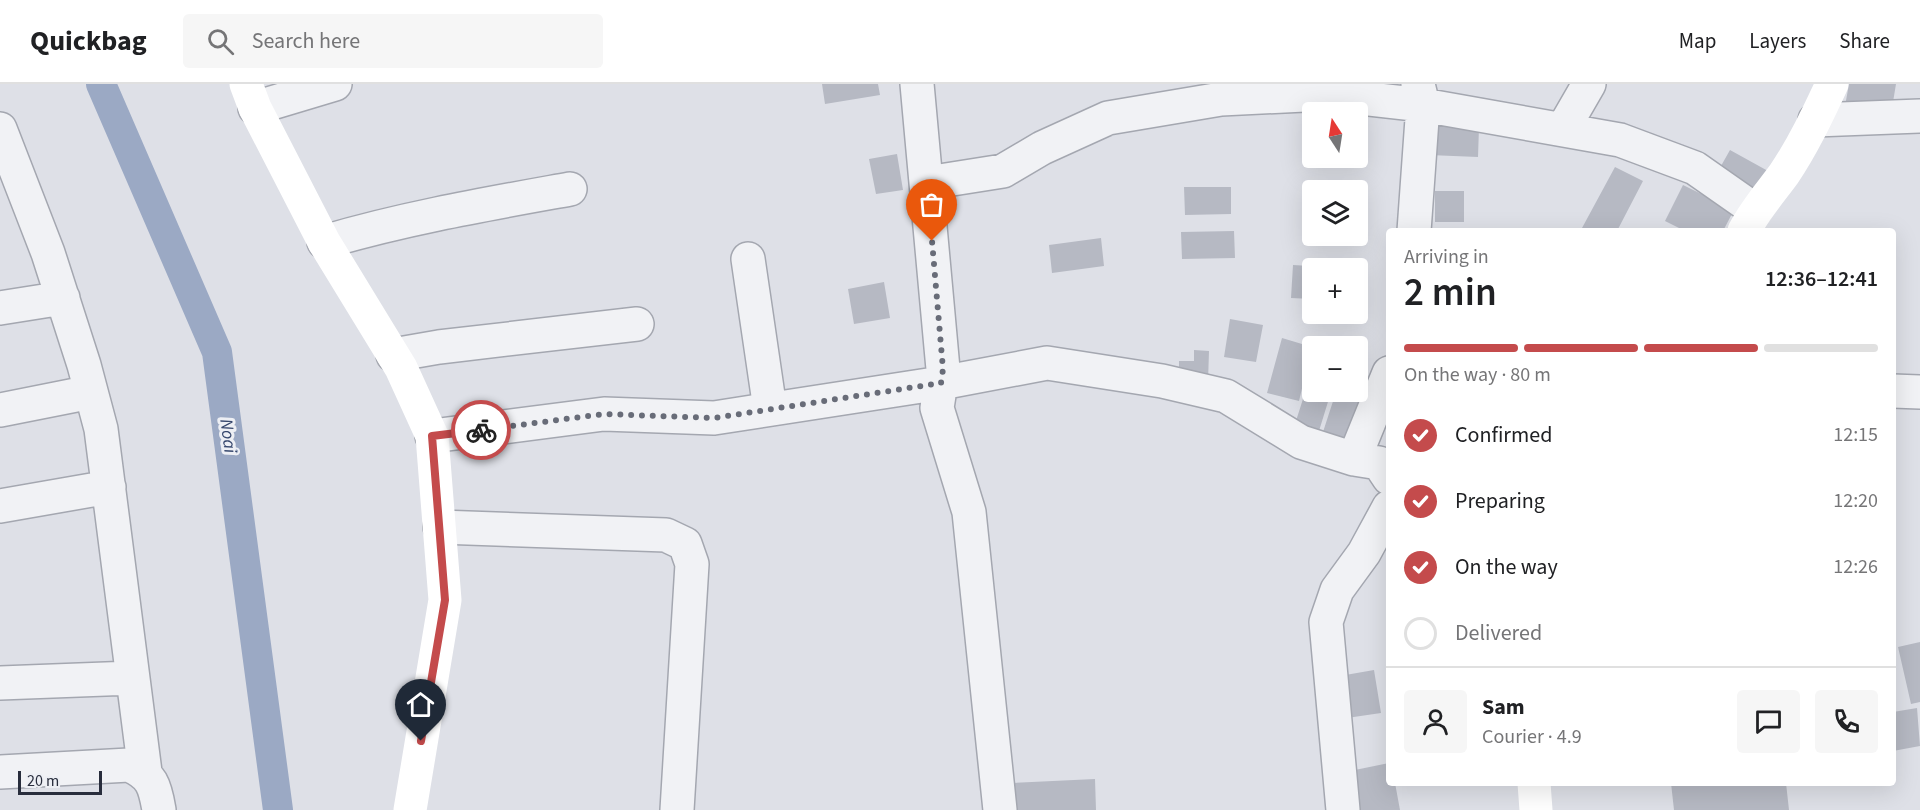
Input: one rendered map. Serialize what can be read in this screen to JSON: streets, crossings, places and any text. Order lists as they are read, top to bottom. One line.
{"water":["Noai"],"scale_bar":"20 m","north":"top","page":{"header":"Quickbag","search":"Search here","nav":["Map","Layers","Share"],"map_buttons":["+","−"],"heading":["2 min","Arriving in","12:36–12:41"],"panel":["Sam","Courier · 4.9"],"bar":"On the way · 80 m","list":[["Confirmed","12:15"],["Preparing","12:20"],["On the way","12:26"],"Delivered"],"scale":"20 m"}}
